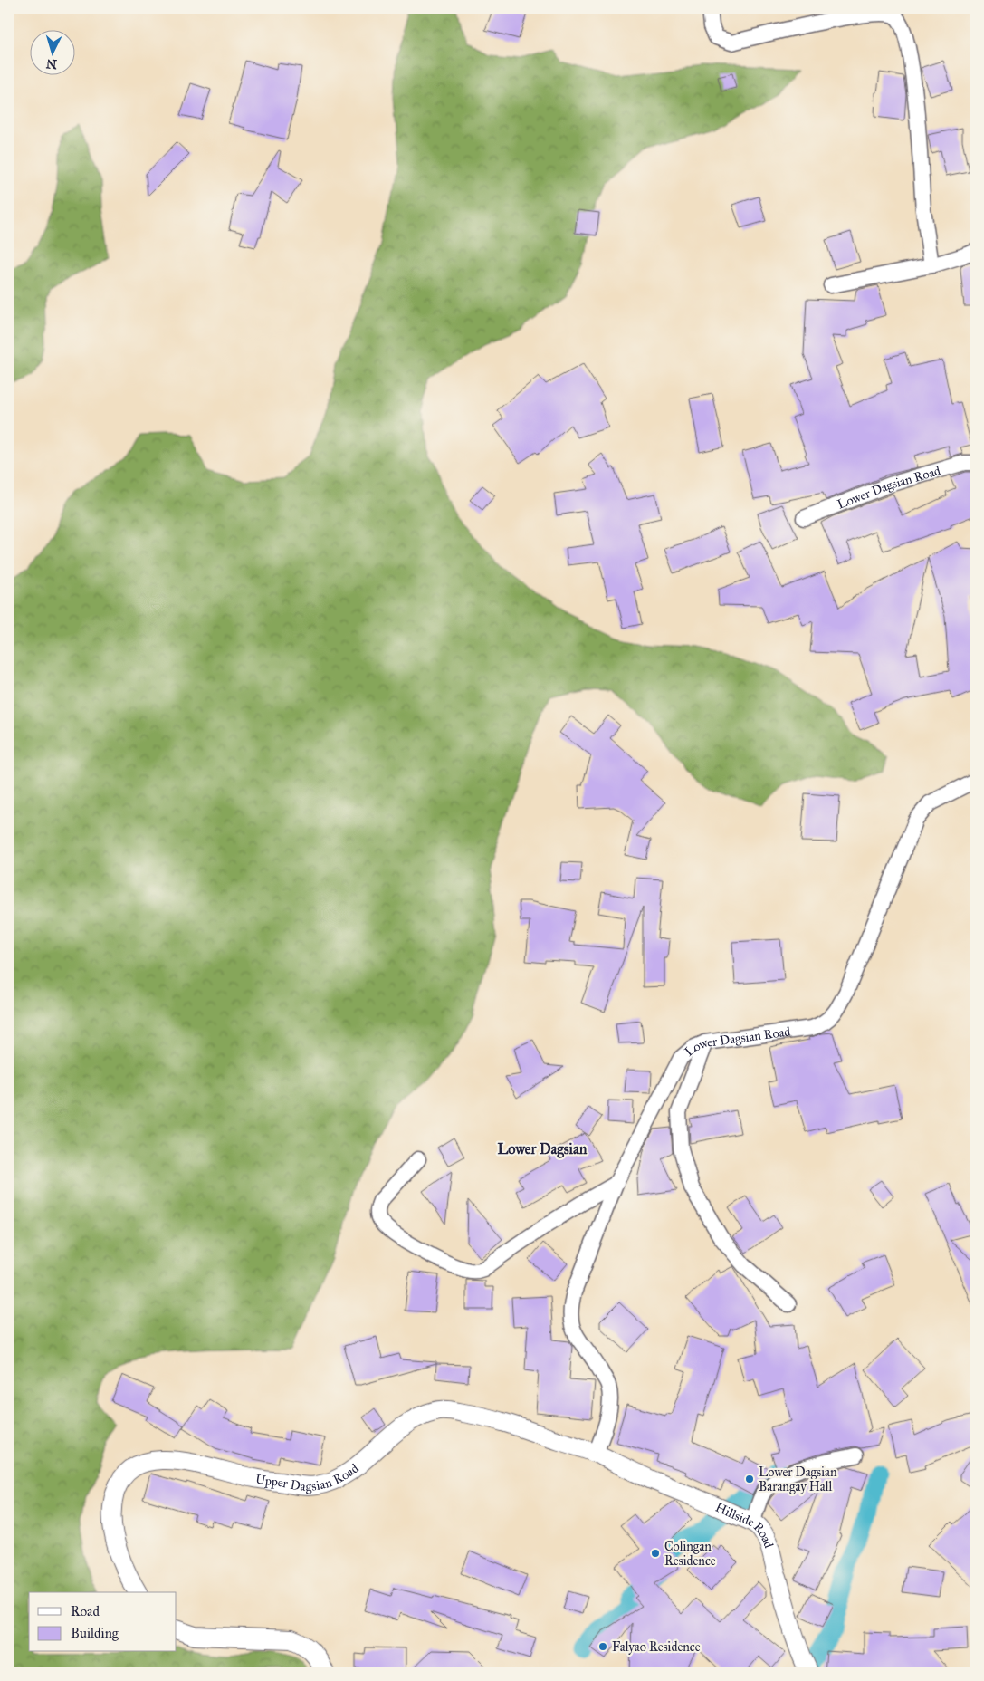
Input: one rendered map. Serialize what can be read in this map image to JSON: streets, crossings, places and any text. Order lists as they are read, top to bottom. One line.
{"streets":{"street":["Lower Dagsian Road","Upper Dagsian Road","Hillside Road"]},"crossings":[["Lower Dagsian Road","Upper Dagsian Road"],["Lower Dagsian Road","Hillside Road"],["Upper Dagsian Road","Hillside Road"]],"districts":["Lower Dagsian"],"places":["Lower Dagsian Barangay Hall","Colingan Residence","Falyao Residence"],"legend":["Road","Building"],"north":"bottom"}
